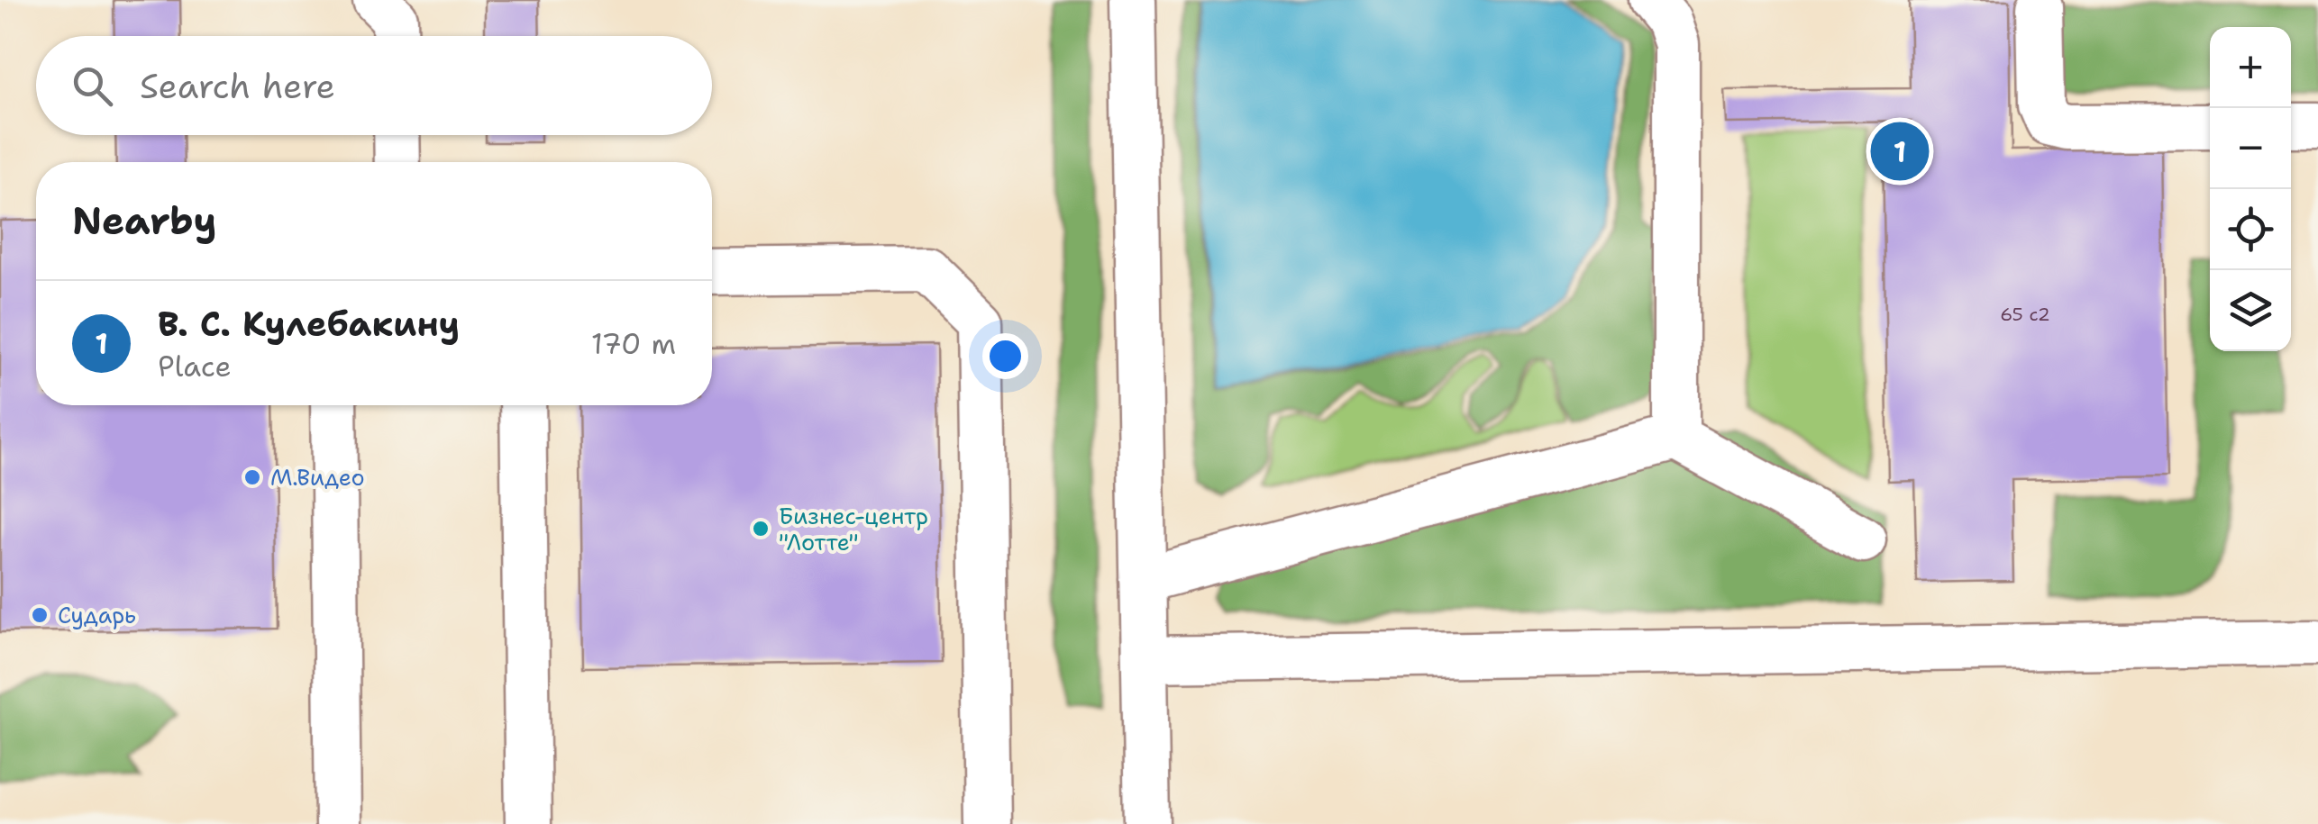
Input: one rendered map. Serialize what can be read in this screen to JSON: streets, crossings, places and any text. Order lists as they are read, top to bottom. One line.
{"places":["М.Видео","Бизнес-центр \"Лотте\"","Сударь"],"house_numbers":["65 с2"],"page":{"map_buttons":["+","−"],"search":"Search here","pins":"1","heading":"Nearby","list":[{"mark":"1","name":"В. С. Кулебакину","note":"Place","value":"170 m"}]}}
